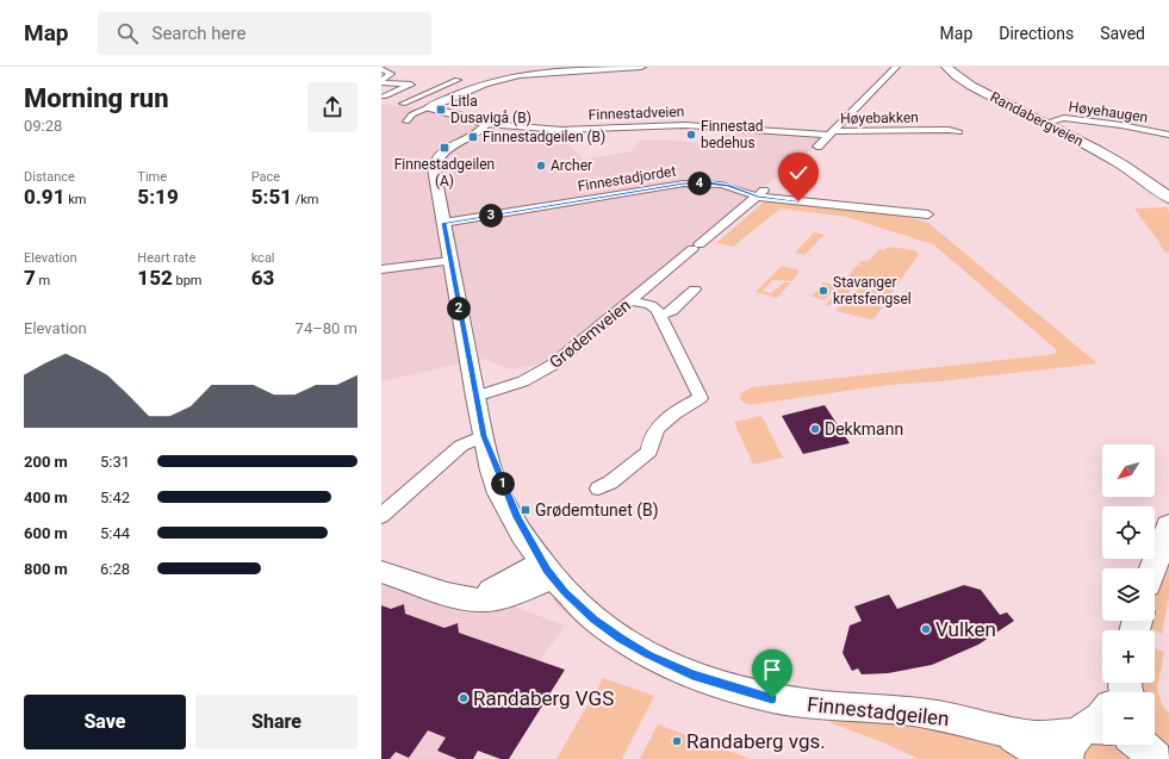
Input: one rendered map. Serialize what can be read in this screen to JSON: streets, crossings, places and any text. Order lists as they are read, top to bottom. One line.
{"streets":{"highway":["Randabergveien"],"main road":["Finnestadveien","Finnestadgeilen"],"street":["Høyehaugen","Høyebakken","Finnestadjordet","Grødemveien"]},"crossings":[["Høyehaugen","Randabergveien"],["Finnestadveien","Høyebakken"],["Finnestadveien","Finnestadgeilen"],["Finnestadjordet","Grødemveien"],["Finnestadjordet","Finnestadgeilen"],["Grødemveien","Finnestadgeilen"]],"places":{"transit":["Litla Dusavigå (B)","Finnestadgeilen (B)","Finnestadgeilen (A)","Grødemtunet (B)"],"other":["Finnestad bedehus","Archer","Stavanger kretsfengsel","Dekkmann","Vulken","Randaberg VGS","Randaberg vgs."]},"north":"bottom left","page":{"header":"Map","search":"Search here","nav":["Map","Directions","Saved"],"heading":["Morning run","09:28"],"stats":[["Distance","0.91 km"],["Time","5:19"],["Pace","5:51 /km"],["Elevation","7 m"],["Heart rate","152 bpm"],["kcal","63"]],"pins":["4","3","2","1"],"chart":["Elevation","74–80 m"],"list":[{"name":"200 m","note":"5:31"},{"name":"400 m","note":"5:42"},{"name":"600 m","note":"5:44"},{"name":"800 m","note":"6:28"}],"map_buttons":["+","−"],"buttons":["Save","Share"]}}
